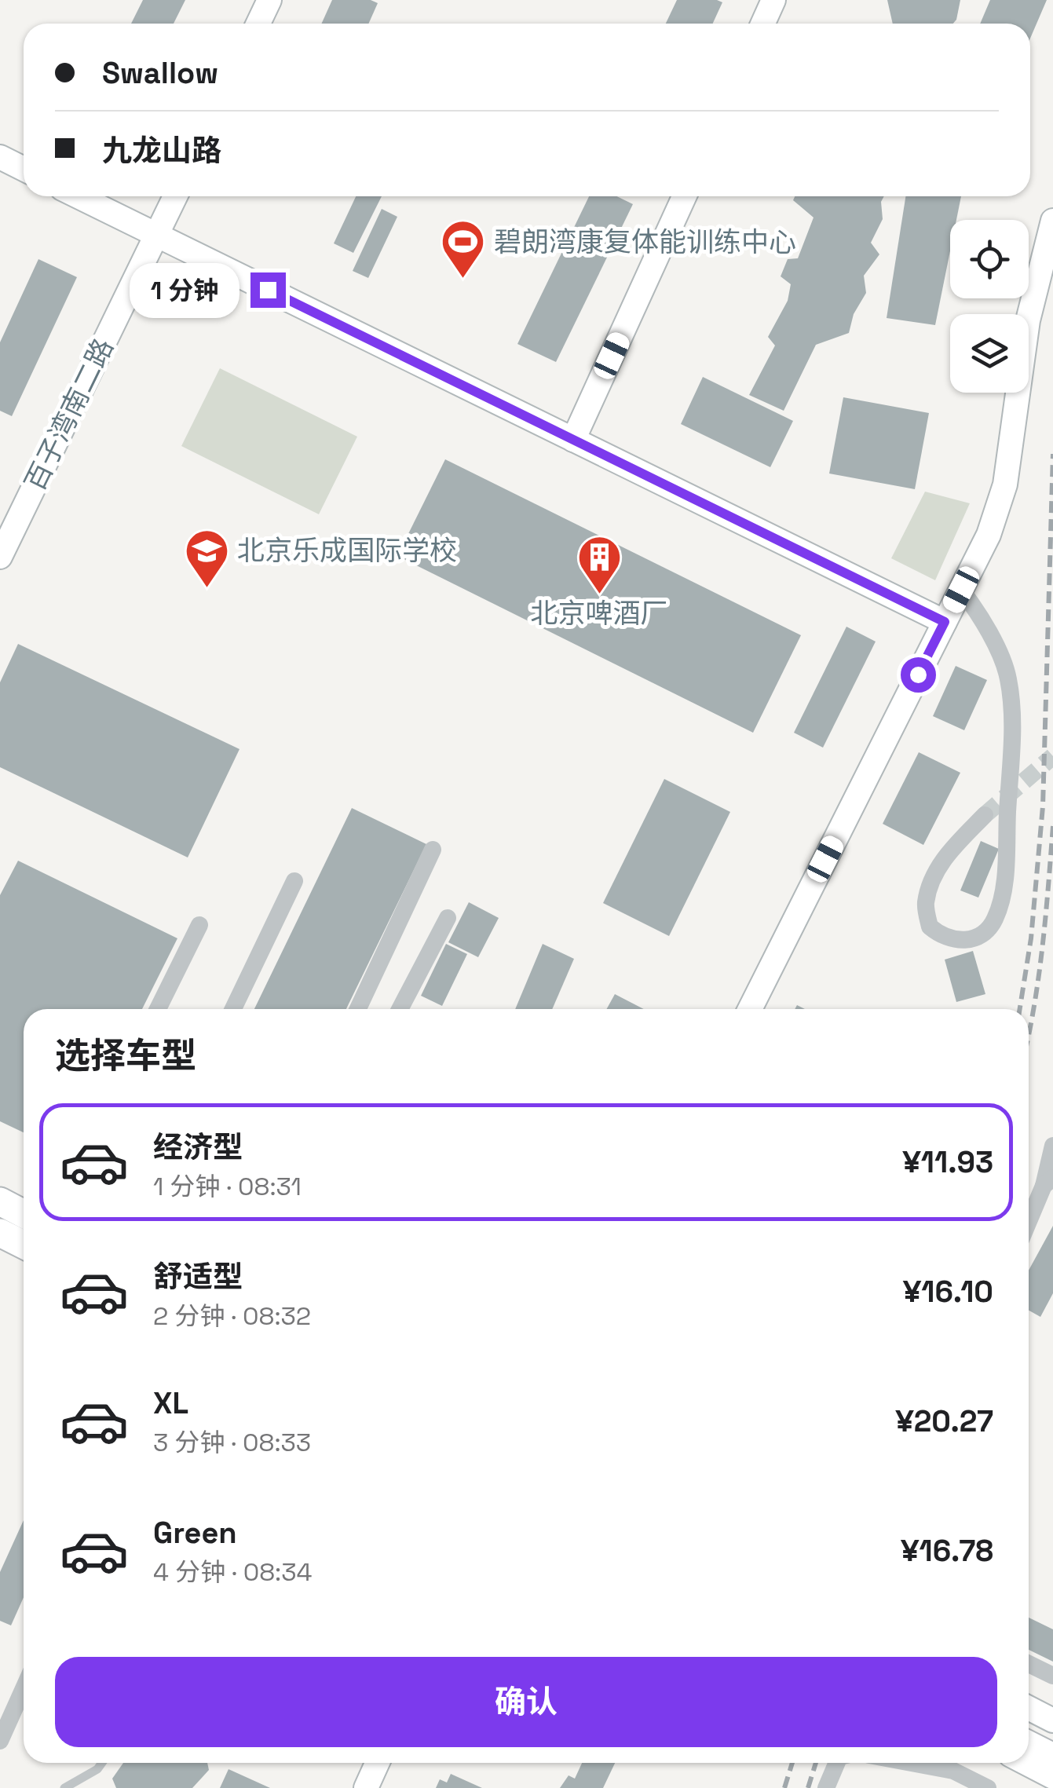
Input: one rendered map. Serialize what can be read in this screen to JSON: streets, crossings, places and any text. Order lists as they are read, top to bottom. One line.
{"streets":{"street":["百子湾南二路"]},"places":{"sports":["碧朗湾康复体能训练中心"],"school or university":["北京乐成国际学校"],"building":["北京啤酒厂"]},"page":{"banner":["Swallow","九龙山路"],"bubble":"1 分钟","heading":"选择车型","list":[{"name":"经济型","note":"1 分钟 · 08:31","value":"¥11.93"},{"name":"舒适型","note":"2 分钟 · 08:32","value":"¥16.10"},{"name":"XL","note":"3 分钟 · 08:33","value":"¥20.27"},{"name":"Green","note":"4 分钟 · 08:34","value":"¥16.78"}],"buttons":"确认"}}
